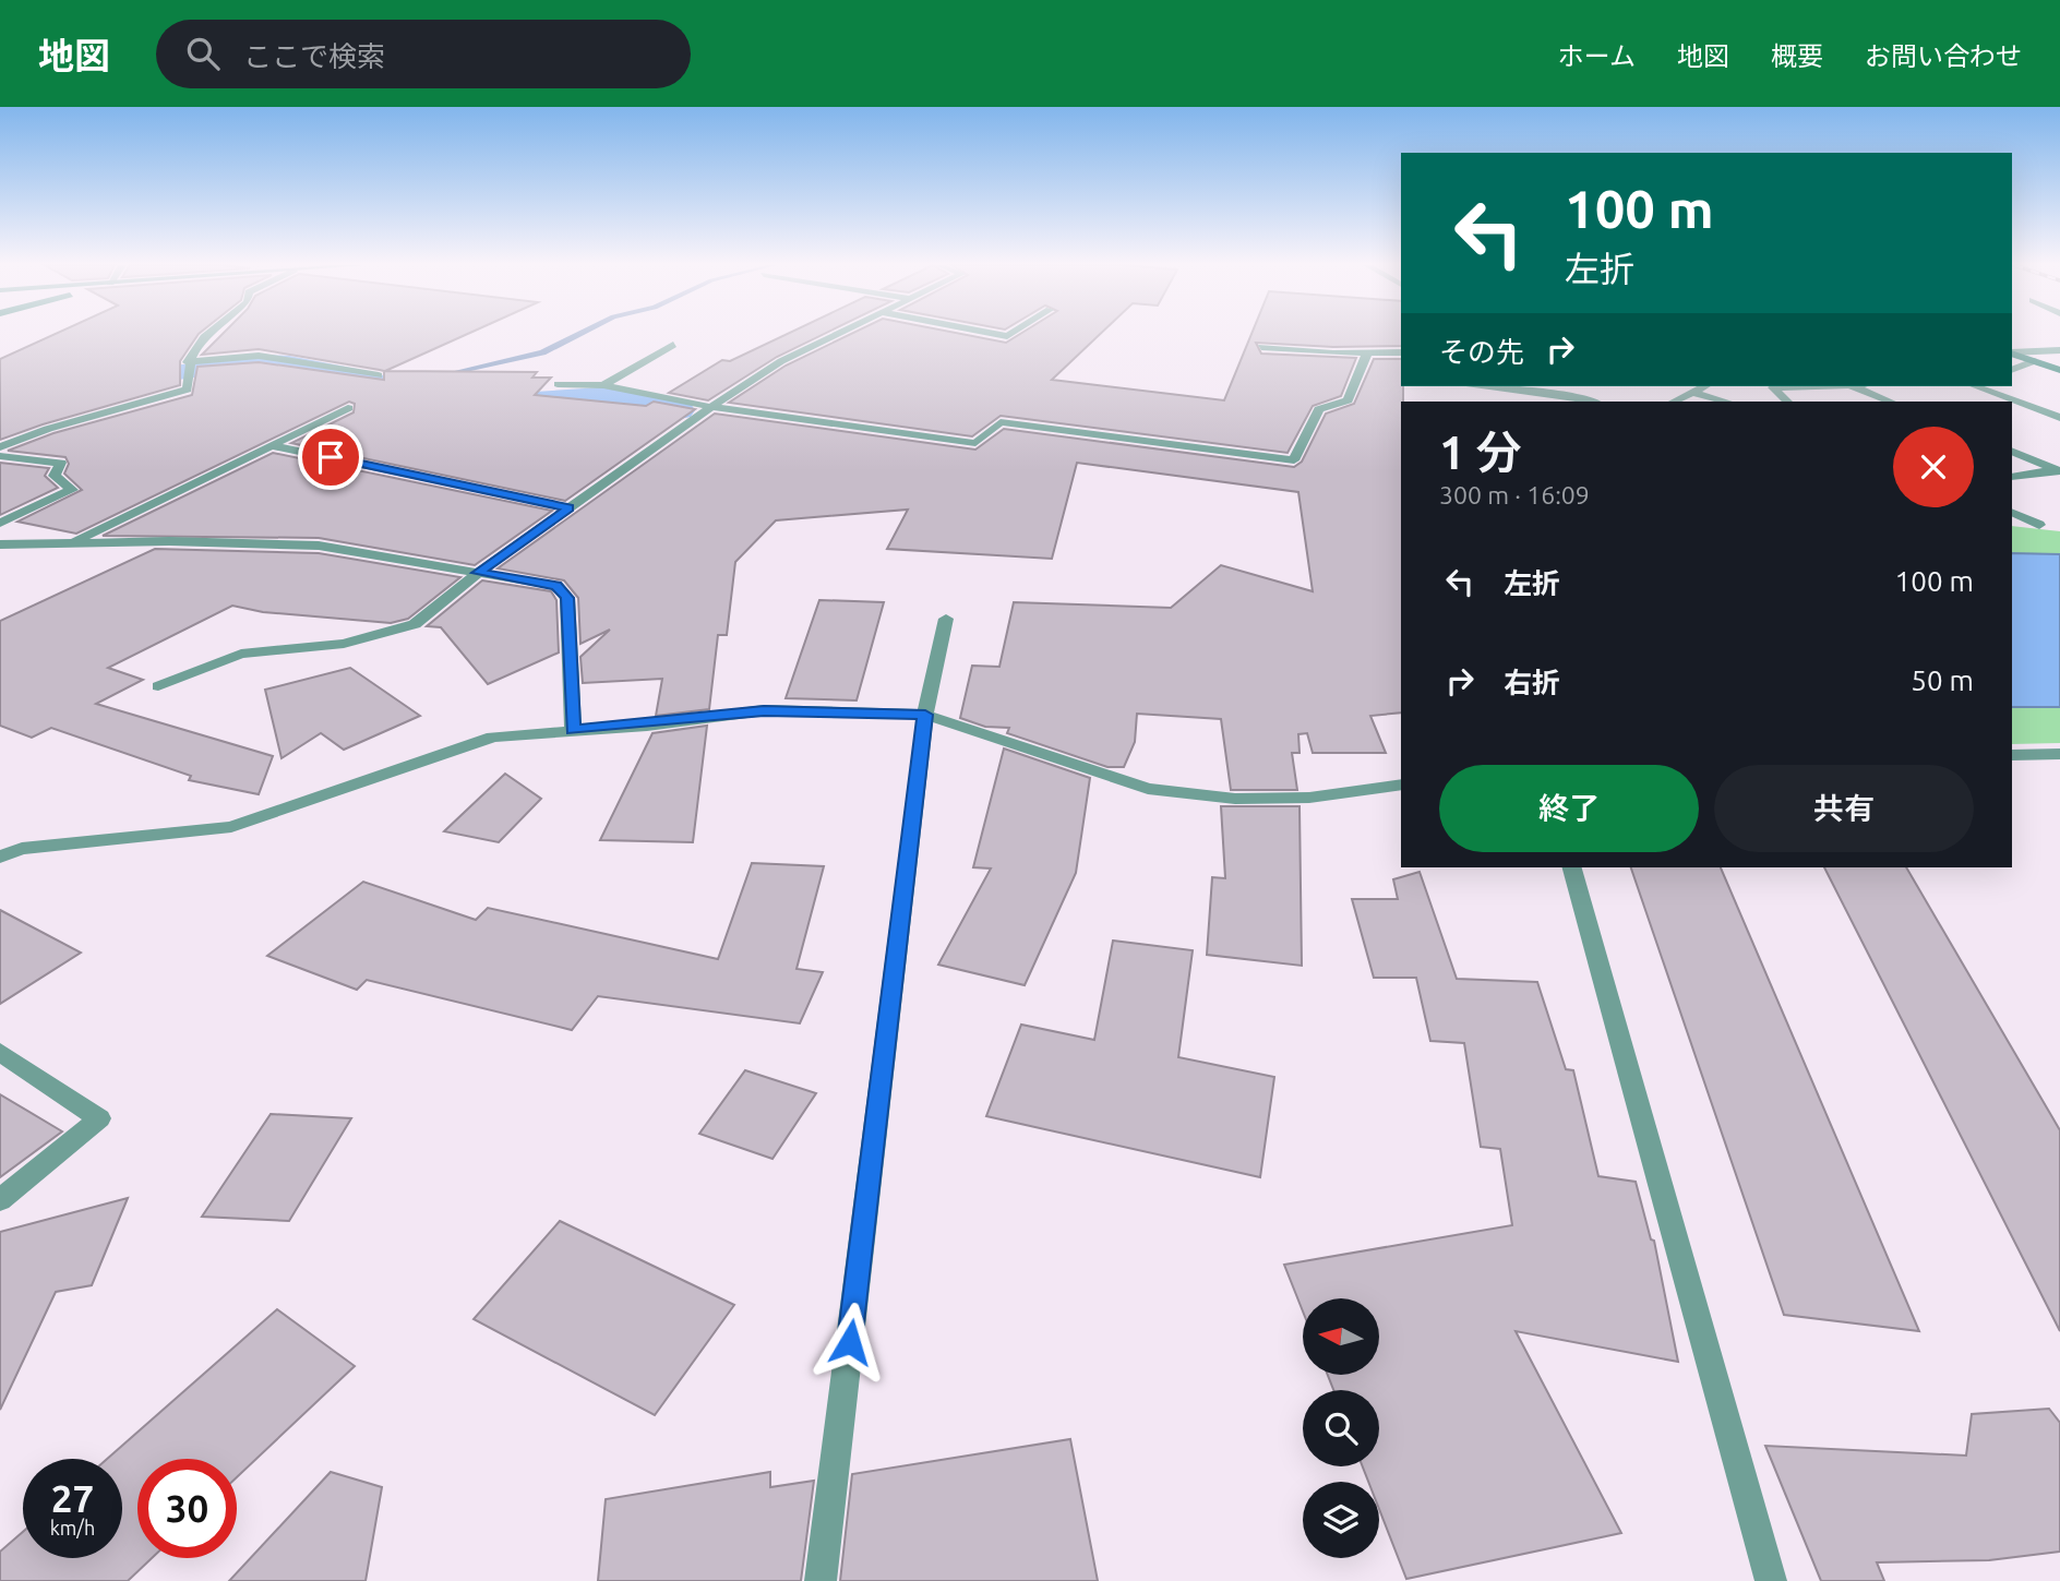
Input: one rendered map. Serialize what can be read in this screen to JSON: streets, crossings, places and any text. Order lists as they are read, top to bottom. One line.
{"north":"left","page":{"header":"地図","search":"ここで検索","nav":["ホーム","地図","概要","お問い合わせ"],"turn":["100 m","左折"],"then":"その先","heading":["1 分","300 m · 16:09"],"list":[{"name":"左折","value":"100 m"},{"name":"右折","value":"50 m"}],"buttons":["終了","共有"],"speed":"27 km/h","limit":"30"}}
